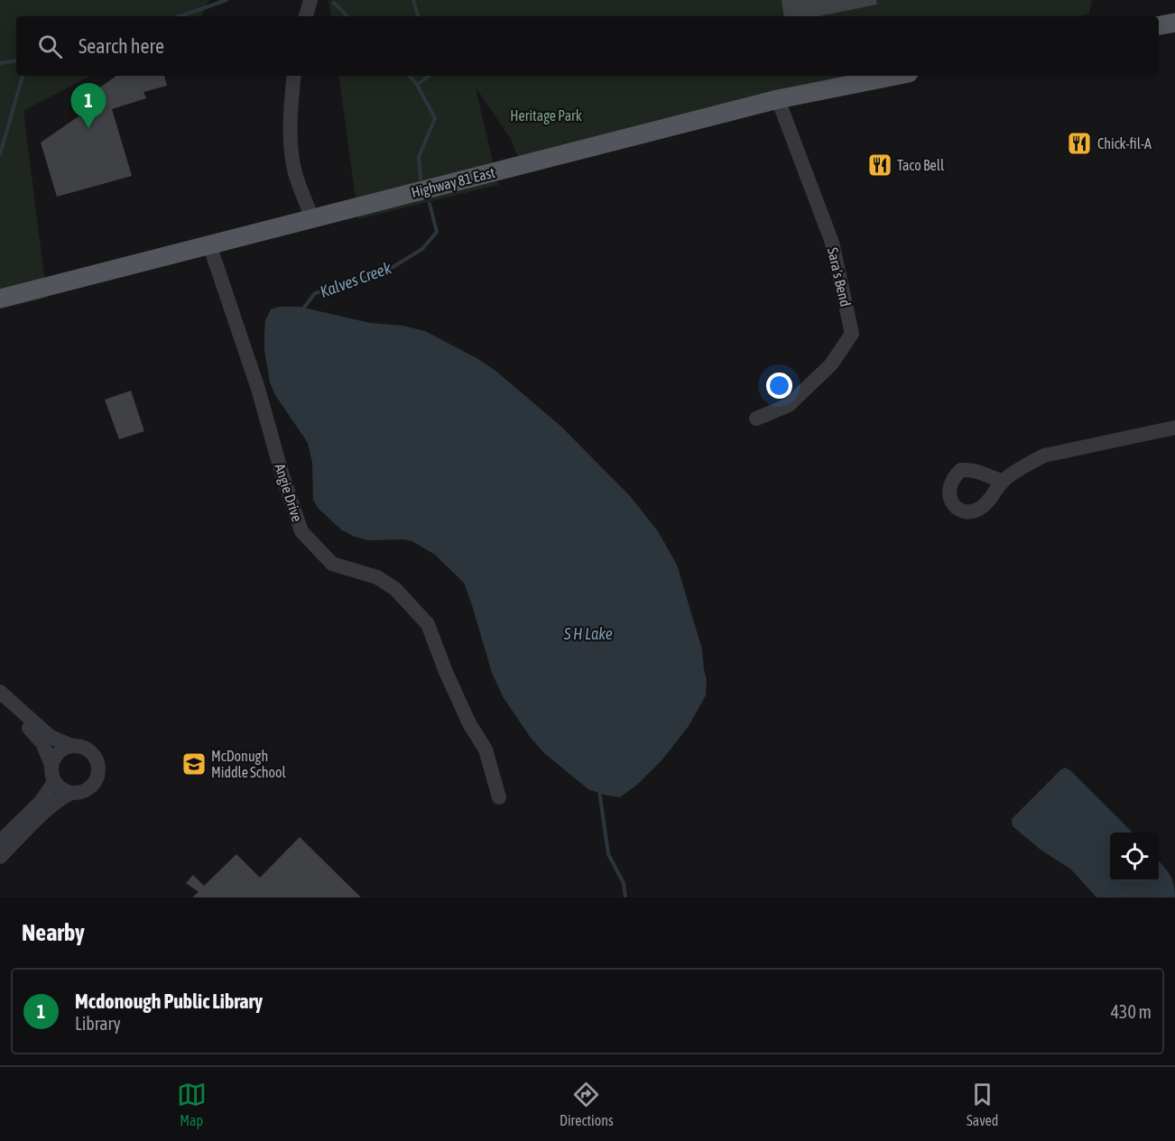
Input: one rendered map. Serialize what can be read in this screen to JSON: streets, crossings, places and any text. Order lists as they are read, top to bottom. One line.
{"streets":{"main road":["Highway 81 East"],"street":["Sara's Bend","Angie Drive"]},"crossings":[["Highway 81 East","Sara's Bend"],["Highway 81 East","Angie Drive"]],"water":["Kalves Creek","S H Lake"],"parks":["Heritage Park"],"places":{"restaurant":["Chick-fil-A","Taco Bell"],"school or university":["McDonugh Middle School"]},"page":{"search":"Search here","pins":"1","heading":"Nearby","list":[{"mark":"1","name":"Mcdonough Public Library","note":"Library","value":"430 m"}],"nav":["Map","Directions","Saved"]}}
